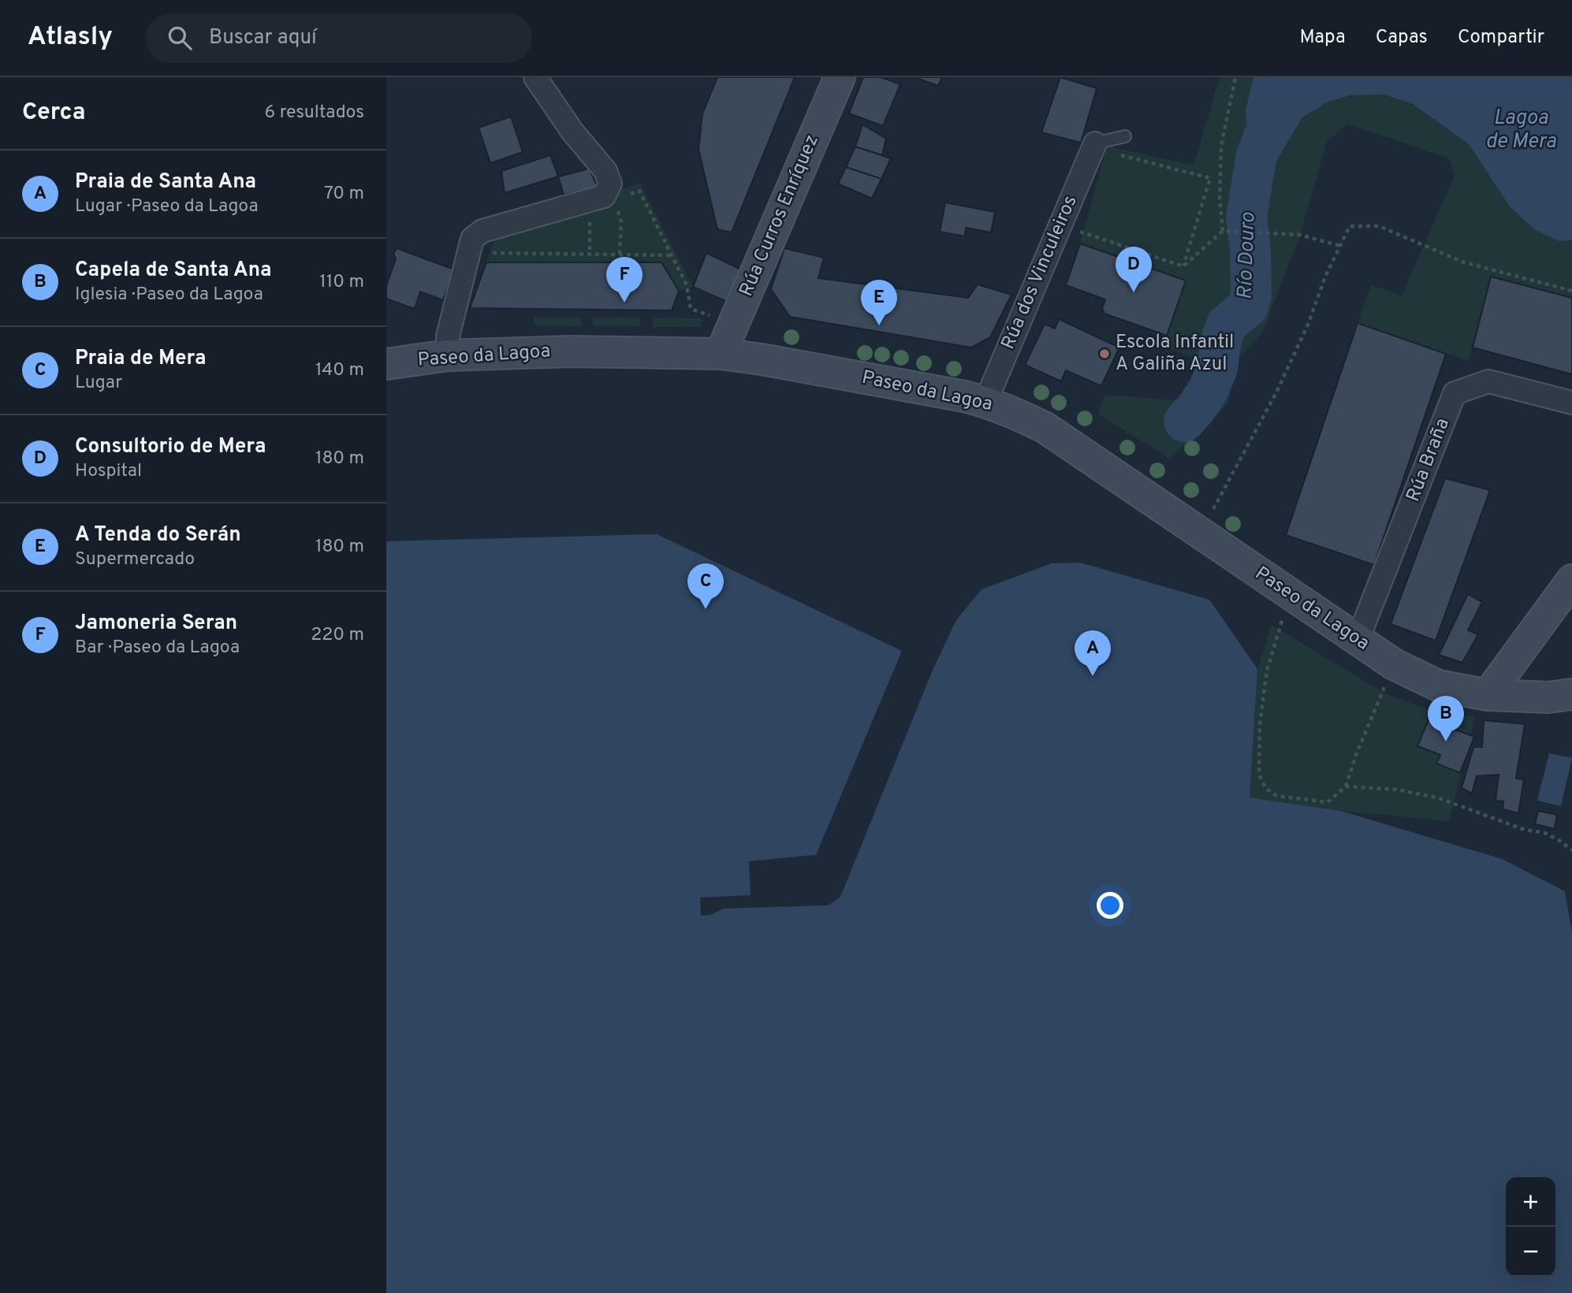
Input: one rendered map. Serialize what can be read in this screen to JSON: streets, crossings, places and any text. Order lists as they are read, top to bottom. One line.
{"streets":{"main road":["Rúa Curros Enríquez","Paseo da Lagoa"],"street":["Rúa dos Vinculeiros","Rúa Braña"]},"crossings":[["Rúa Curros Enríquez","Paseo da Lagoa"],["Rúa dos Vinculeiros","Paseo da Lagoa"],["Paseo da Lagoa","Rúa Braña"]],"water":["Lagoa de Mera","Río Douro"],"places":["Escola Infantil A Galiña Azul"],"page":{"header":"Atlasly","search":"Buscar aquí","nav":["Mapa","Capas","Compartir"],"heading":["Cerca","6 resultados"],"list":[{"mark":"A","name":"Praia de Santa Ana","note":"Lugar · Paseo da Lagoa","value":"70 m"},{"mark":"B","name":"Capela de Santa Ana","note":"Iglesia · Paseo da Lagoa","value":"110 m"},{"mark":"C","name":"Praia de Mera","note":"Lugar","value":"140 m"},{"mark":"D","name":"Consultorio de Mera","note":"Hospital","value":"180 m"},{"mark":"E","name":"A Tenda do Serán","note":"Supermercado","value":"180 m"},{"mark":"F","name":"Jamoneria Seran","note":"Bar · Paseo da Lagoa","value":"220 m"}],"pins":["D","F","E","C","A","B"],"map_buttons":["+","−"]}}
